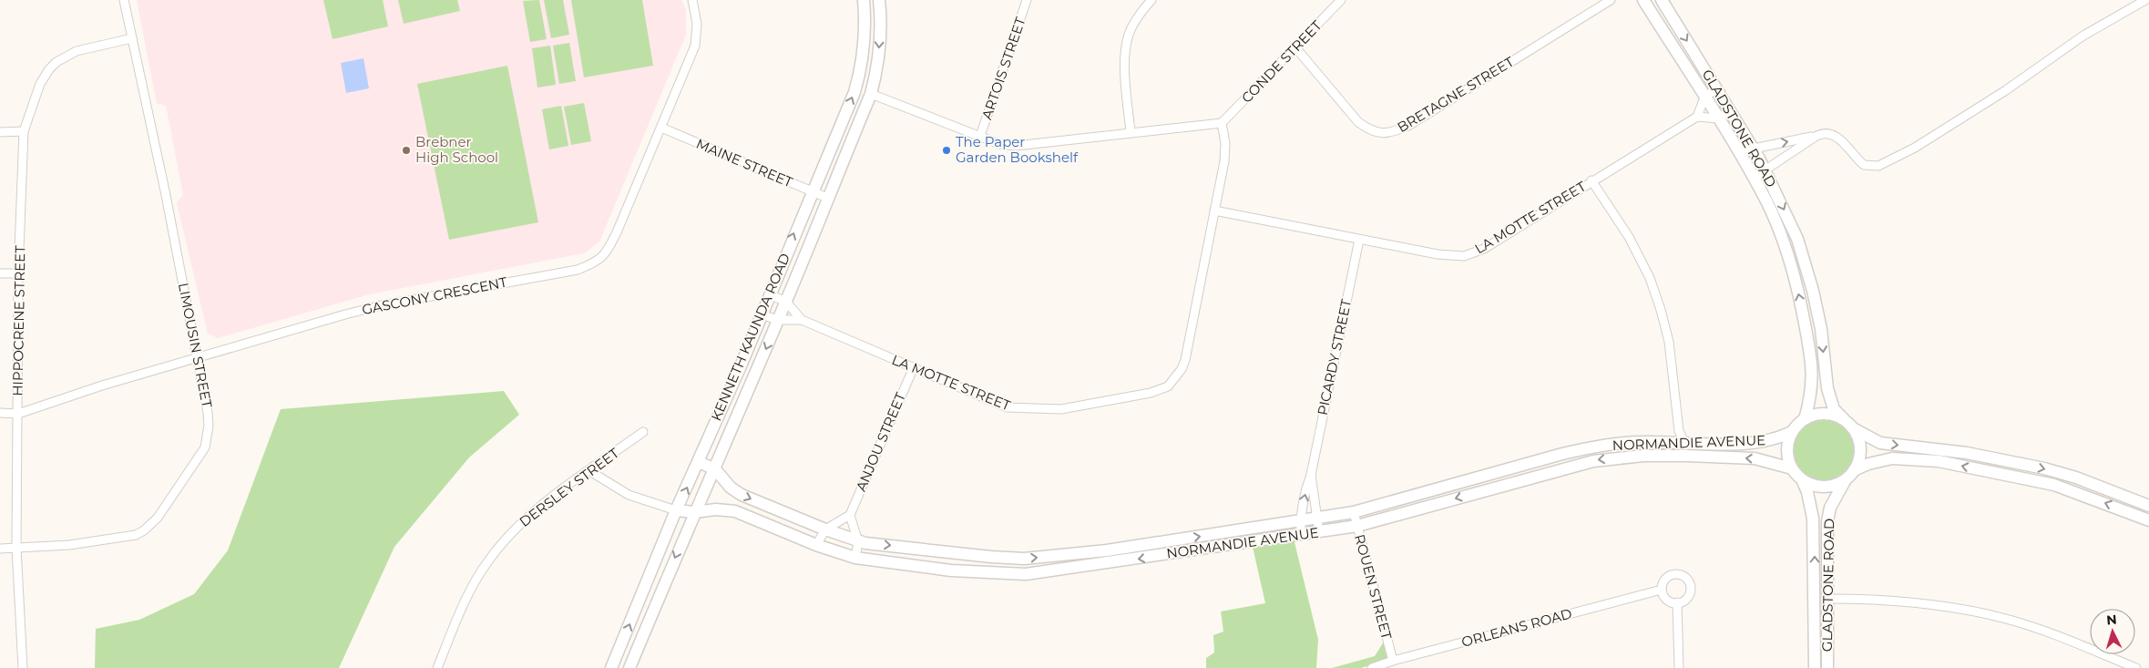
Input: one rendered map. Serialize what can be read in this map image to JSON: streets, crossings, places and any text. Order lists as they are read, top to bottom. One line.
{"streets":{"street":["CONDE STREET","ARTOIS STREET","BRETAGNE STREET","GLADSTONE ROAD","MAINE STREET","LA MOTTE STREET","GASCONY CRESCENT","HIPPOCRENE STREET","KENNETH KAUNDA ROAD","LIMOUSIN STREET","PICARDY STREET","ANJOU STREET","NORMANDIE AVENUE","DERSLEY STREET","ROUEN STREET","ORLEANS ROAD"]},"crossings":[["CONDE STREET","BRETAGNE STREET"],["CONDE STREET","LA MOTTE STREET"],["GLADSTONE ROAD","NORMANDIE AVENUE"],["MAINE STREET","GASCONY CRESCENT"],["MAINE STREET","KENNETH KAUNDA ROAD"],["LA MOTTE STREET","KENNETH KAUNDA ROAD"],["LA MOTTE STREET","PICARDY STREET"],["LA MOTTE STREET","ANJOU STREET"],["GASCONY CRESCENT","HIPPOCRENE STREET"],["GASCONY CRESCENT","LIMOUSIN STREET"],["HIPPOCRENE STREET","LIMOUSIN STREET"],["KENNETH KAUNDA ROAD","NORMANDIE AVENUE"],["PICARDY STREET","NORMANDIE AVENUE"],["NORMANDIE AVENUE","ROUEN STREET"],["ROUEN STREET","ORLEANS ROAD"]],"places":["Brebner High School","The Paper Garden Bookshelf"],"north":"top"}
